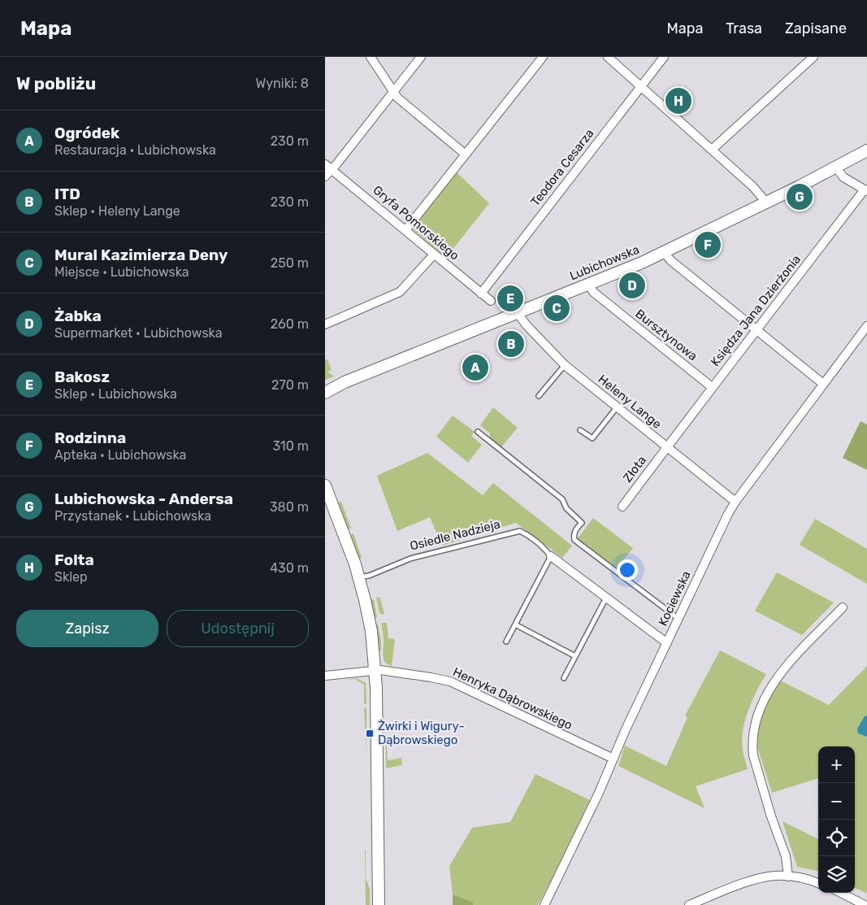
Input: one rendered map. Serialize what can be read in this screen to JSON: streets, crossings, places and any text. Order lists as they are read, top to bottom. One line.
{"streets":{"street":["Teodora Cesarza","Gryfa Pomorskiego","Lubichowska","Księdza Jana Dzierżonia","Bursztynowa","Heleny Lange","Złota","Osiedle Nadzieja","Kociewska","Henryka Dąbrowskiego"]},"crossings":[["Teodora Cesarza","Gryfa Pomorskiego"],["Lubichowska","Bursztynowa"],["Lubichowska","Heleny Lange"],["Księdza Jana Dzierżonia","Bursztynowa"],["Księdza Jana Dzierżonia","Heleny Lange"],["Księdza Jana Dzierżonia","Złota"],["Heleny Lange","Złota"],["Heleny Lange","Kociewska"],["Osiedle Nadzieja","Kociewska"],["Kociewska","Henryka Dąbrowskiego"]],"places":{"transit":["Żwirki i Wigury- Dąbrowskiego"]},"page":{"header":"Mapa","nav":["Mapa","Trasa","Zapisane"],"heading":["W pobliżu","Wyniki: 8"],"pins":["H","G","F","D","E","C","B","A"],"list":[{"mark":"A","name":"Ogródek","note":"Restauracja · Lubichowska","value":"230 m"},{"mark":"B","name":"ITD","note":"Sklep · Heleny Lange","value":"230 m"},{"mark":"C","name":"Mural Kazimierza Deny","note":"Miejsce · Lubichowska","value":"250 m"},{"mark":"D","name":"Żabka","note":"Supermarket · Lubichowska","value":"260 m"},{"mark":"E","name":"Bakosz","note":"Sklep · Lubichowska","value":"270 m"},{"mark":"F","name":"Rodzinna","note":"Apteka · Lubichowska","value":"310 m"},{"mark":"G","name":"Lubichowska - Andersa","note":"Przystanek · Lubichowska","value":"380 m"},{"mark":"H","name":"Folta","note":"Sklep","value":"430 m"}],"buttons":["Zapisz","Udostępnij"],"map_buttons":["+","−"]}}
